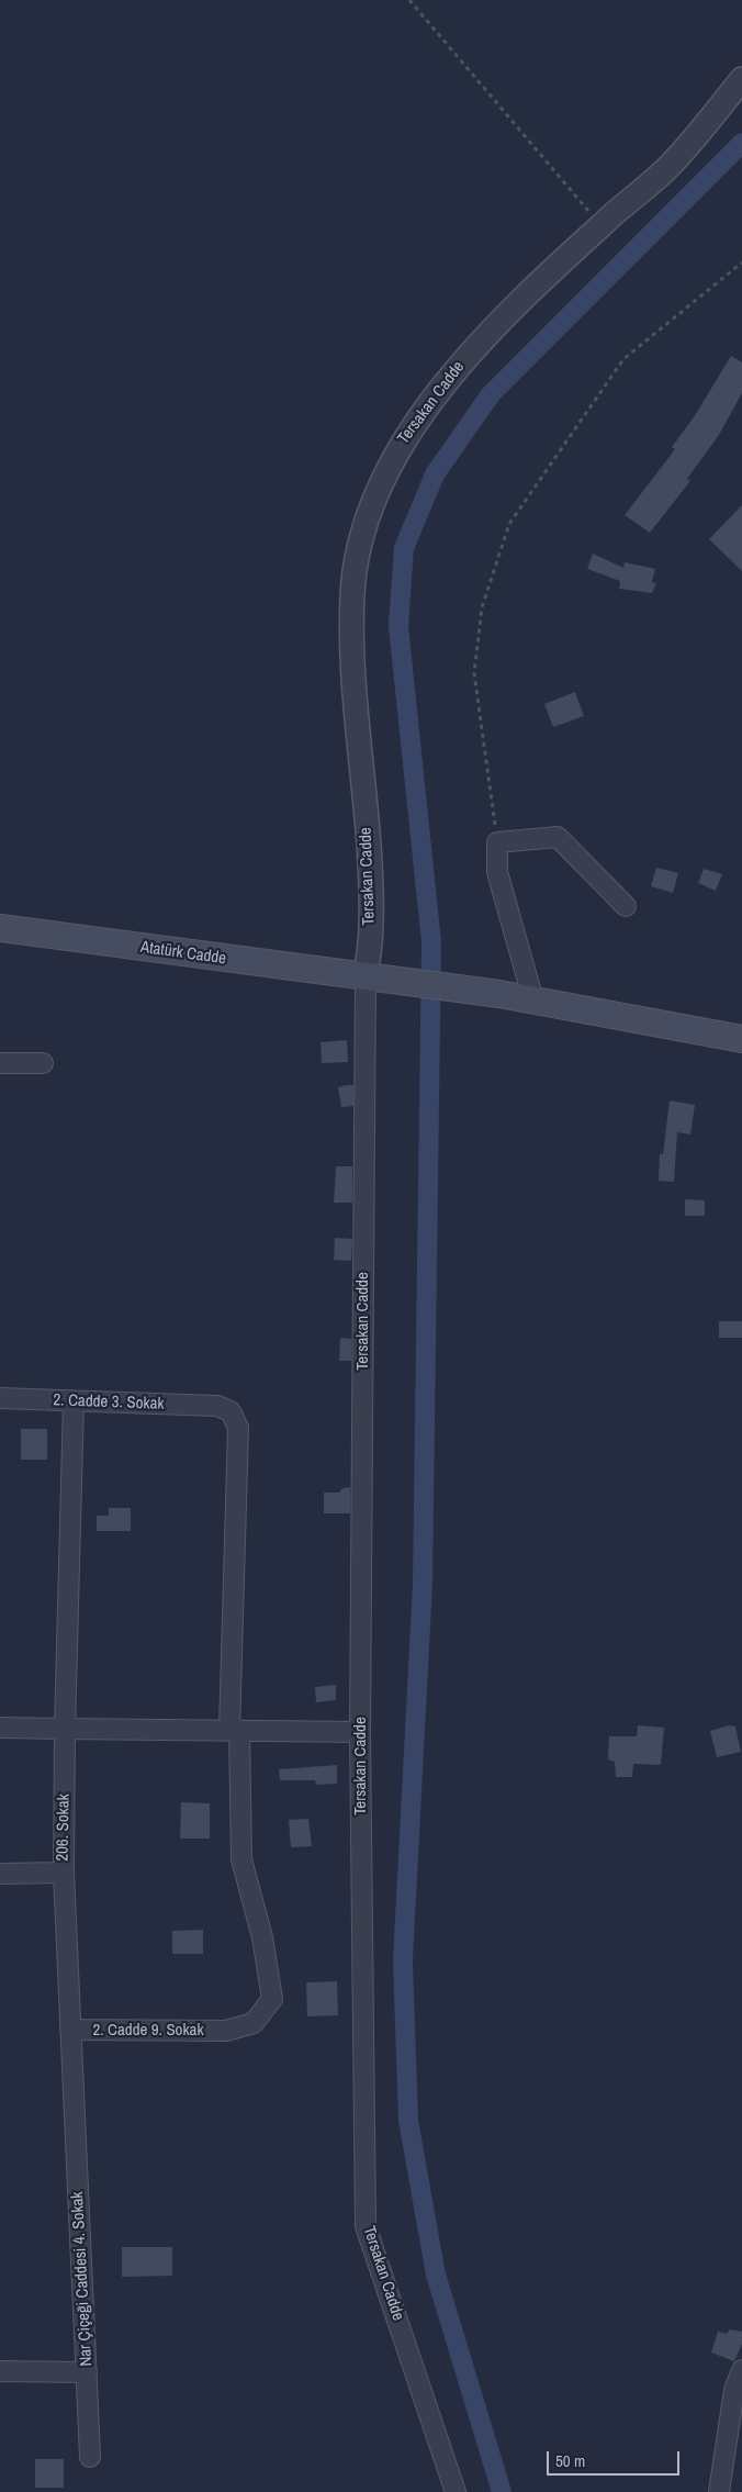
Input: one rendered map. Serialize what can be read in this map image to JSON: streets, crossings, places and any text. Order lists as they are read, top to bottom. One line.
{"streets":{"main road":["Atatürk Cadde"],"street":["Tersakan Cadde","2. Cadde 3. Sokak","206. Sokak","2. Cadde 9. Sokak","Nar Çiçeği Caddesi 4. Sokak"]},"crossings":[["Tersakan Cadde","Atatürk Cadde"],["2. Cadde 3. Sokak","206. Sokak"],["2. Cadde 3. Sokak","2. Cadde 9. Sokak"],["206. Sokak","2. Cadde 9. Sokak"],["206. Sokak","Nar Çiçeği Caddesi 4. Sokak"]],"scale_bar":"50 m"}
